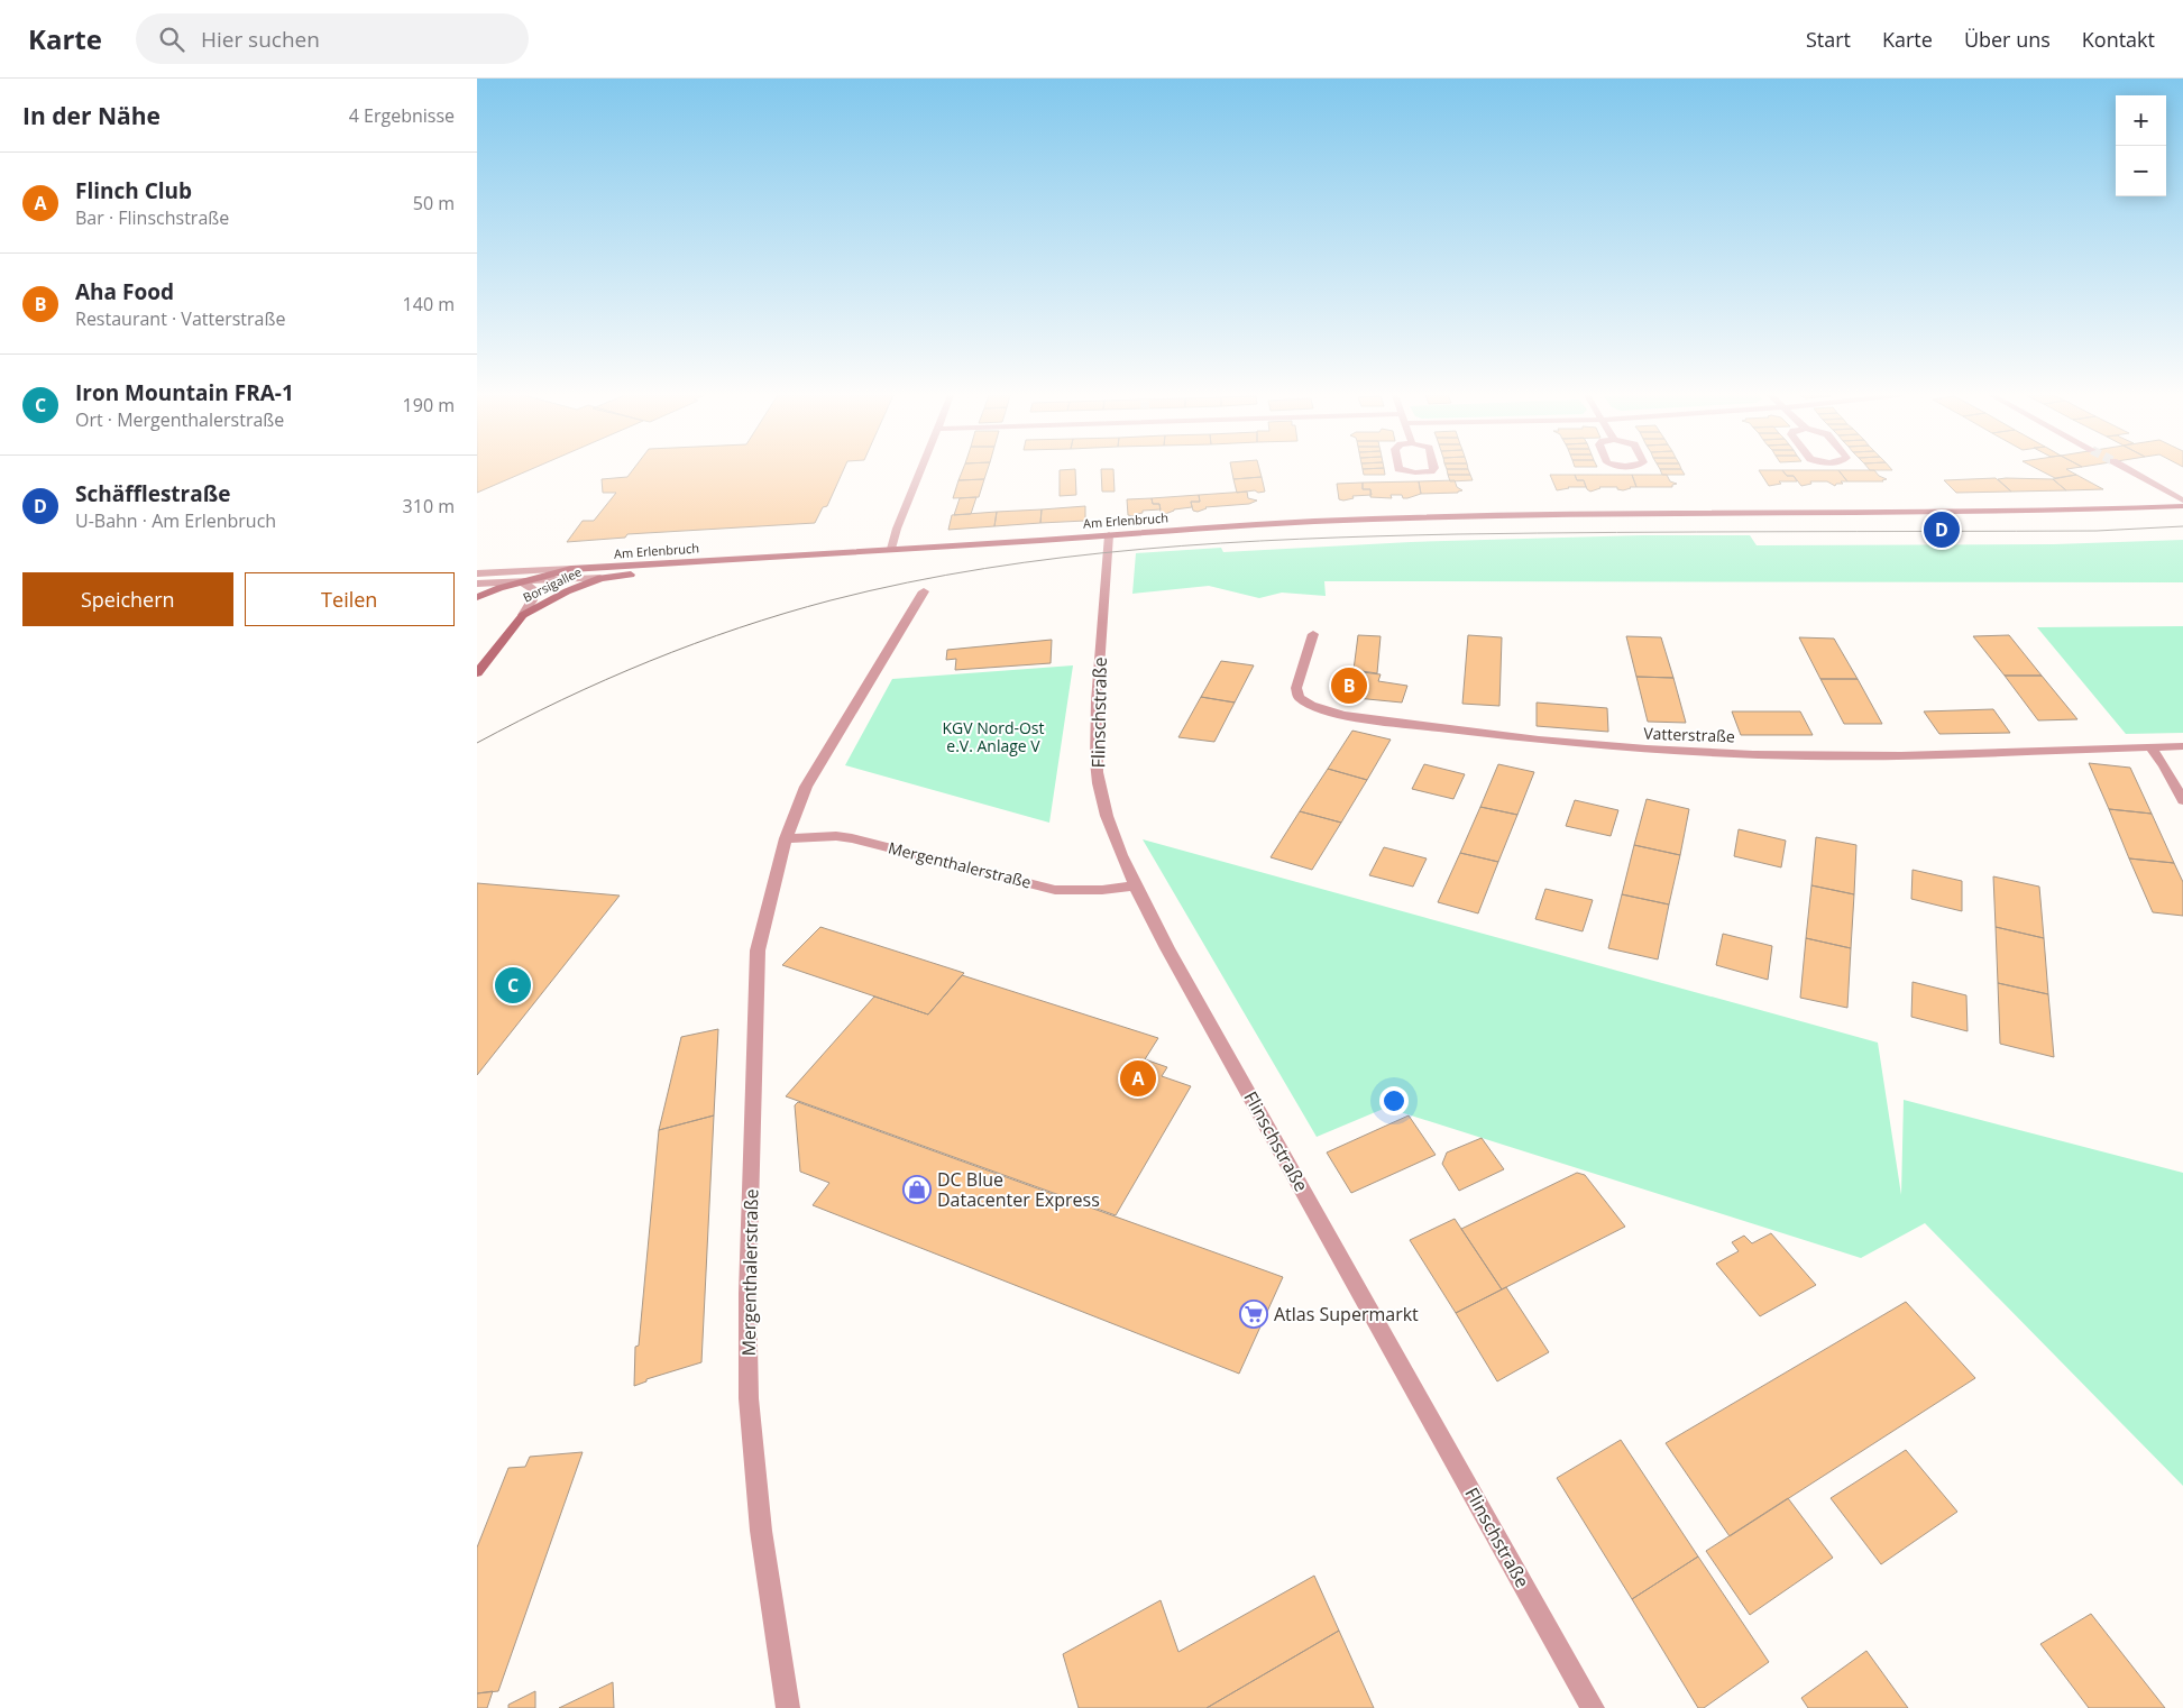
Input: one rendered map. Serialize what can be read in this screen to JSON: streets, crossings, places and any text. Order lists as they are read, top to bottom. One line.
{"streets":{"main road":["Am Erlenbruch","Borsigallee"],"street":["Flinschstraße","Vatterstraße","Mergenthalerstraße"]},"crossings":[["Am Erlenbruch","Borsigallee"],["Am Erlenbruch","Flinschstraße"],["Flinschstraße","Mergenthalerstraße"]],"parks":["KGV Nord-Ost e.V. Anlage V"],"places":{"shop":["DC Blue Datacenter Express"],"supermarket":["Atlas Supermarkt"]},"page":{"header":"Karte","search":"Hier suchen","nav":["Start","Karte","Über uns","Kontakt"],"heading":["In der Nähe","4 Ergebnisse"],"map_buttons":["+","−"],"list":[{"mark":"A","name":"Flinch Club","note":"Bar · Flinschstraße","value":"50 m"},{"mark":"B","name":"Aha Food","note":"Restaurant · Vatterstraße","value":"140 m"},{"mark":"C","name":"Iron Mountain FRA-1","note":"Ort · Mergenthalerstraße","value":"190 m"},{"mark":"D","name":"Schäfflestraße","note":"U-Bahn · Am Erlenbruch","value":"310 m"}],"pins":["D","B","C","A"],"buttons":["Speichern","Teilen"]}}
